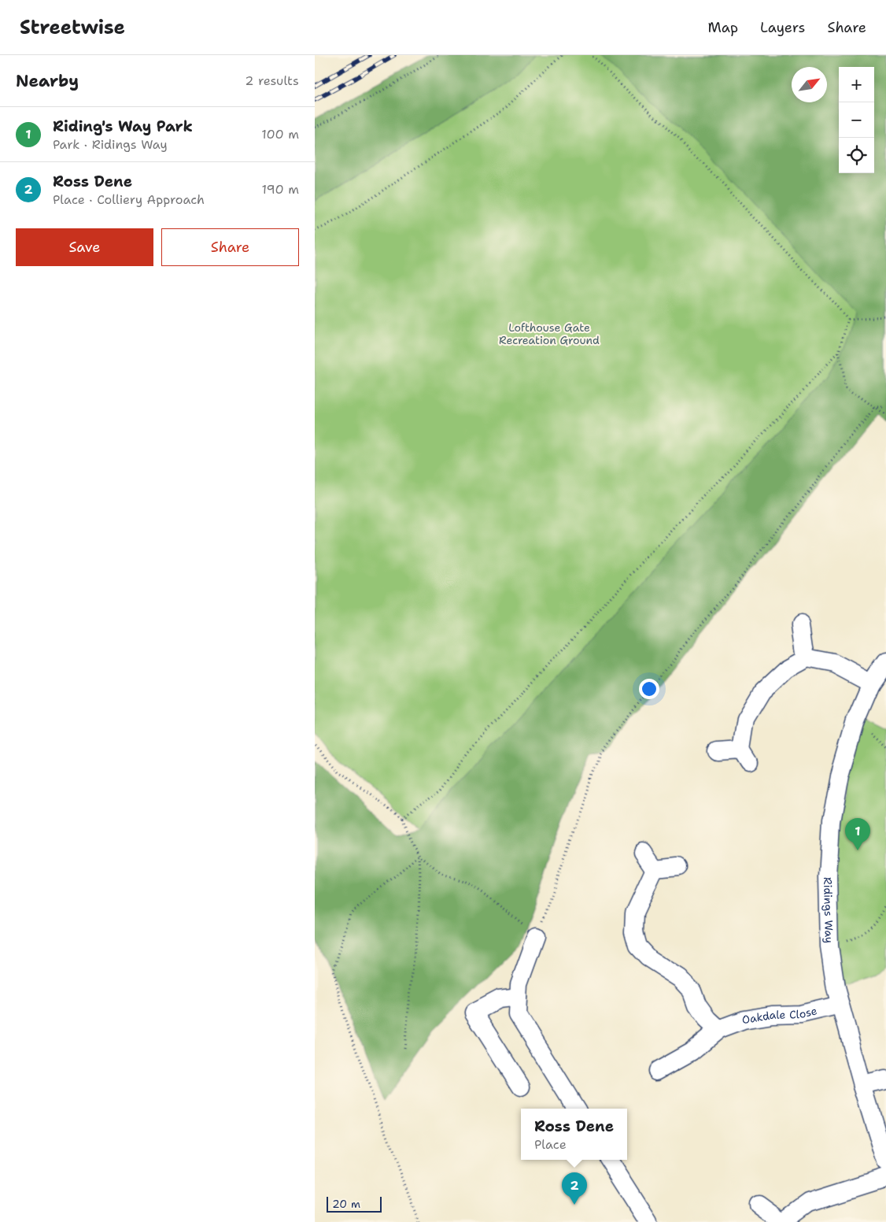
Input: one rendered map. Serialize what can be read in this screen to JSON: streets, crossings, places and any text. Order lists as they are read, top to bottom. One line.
{"streets":{"street":["Ridings Way","Oakdale Close"]},"crossings":[["Ridings Way","Oakdale Close"]],"parks":["Lofthouse Gate Recreation Ground"],"scale_bar":"20 m","north":"top right","page":{"header":"Streetwise","nav":["Map","Layers","Share"],"heading":["Nearby","2 results"],"map_buttons":["+","−"],"list":[{"mark":"1","name":"Riding's Way Park","note":"Park · Ridings Way","value":"100 m"},{"mark":"2","name":"Ross Dene","note":"Place · Colliery Approach","value":"190 m"}],"buttons":["Save","Share"],"pins":["1","2"],"popup":["Ross Dene","Place"],"scale":"20 m"}}
